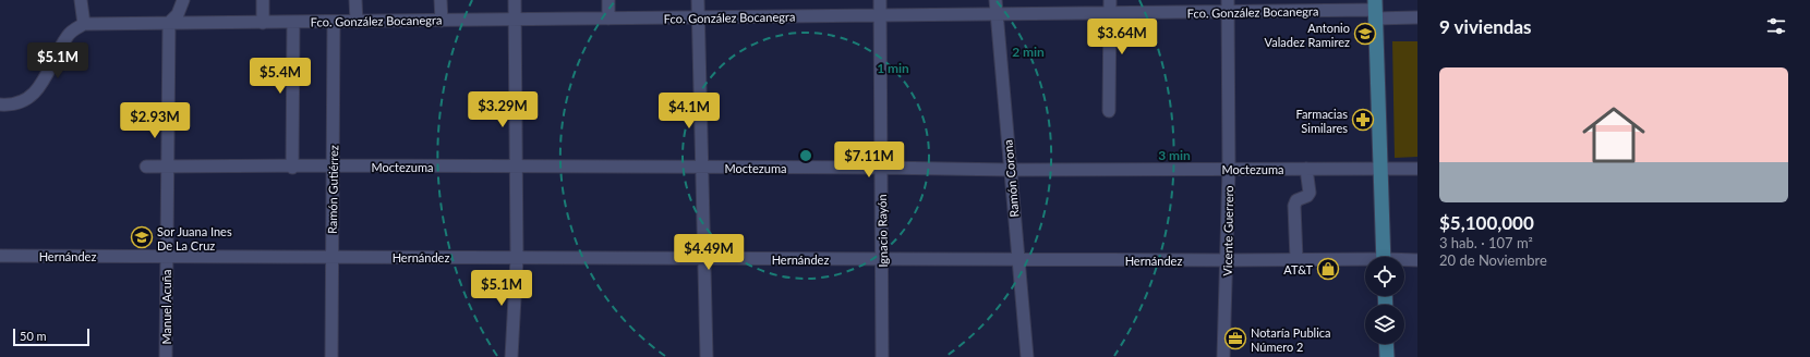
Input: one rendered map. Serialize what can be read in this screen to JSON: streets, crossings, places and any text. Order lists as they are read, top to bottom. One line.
{"streets":{"street":["Fco. González Bocanegra","Moctezuma","Ramón Corona","Ramón Gutiérrez","Ignacio Rayón","Vicente Guerrero","Hernández","Manuel Acuña"]},"crossings":[["Fco. González Bocanegra","Ramón Corona"],["Fco. González Bocanegra","Ramón Gutiérrez"],["Fco. González Bocanegra","Ignacio Rayón"],["Fco. González Bocanegra","Vicente Guerrero"],["Fco. González Bocanegra","Manuel Acuña"],["Moctezuma","Ramón Corona"],["Moctezuma","Ramón Gutiérrez"],["Moctezuma","Ignacio Rayón"],["Moctezuma","Vicente Guerrero"],["Moctezuma","Manuel Acuña"],["Ramón Corona","Hernández"],["Ramón Gutiérrez","Hernández"],["Ignacio Rayón","Hernández"],["Vicente Guerrero","Hernández"],["Hernández","Manuel Acuña"]],"places":{"school or university":["Antonio Valadez Ramirez","Sor Juana Ines De La Cruz"],"pharmacy":["Farmacias Similares"],"shop":["AT&T"],"office":["Notaría Publica Número 2"]},"scale_bar":"50 m","page":{"heading":"9 viviendas","price":["$3.64M","$5.1M","$5.4M","$3.29M","$4.1M","$2.93M","$7.11M","$4.49M","$5.1M"],"list":[{"name":"$5,100,000","note":"3 hab. · 107 m² · 20 de Noviembre"}],"scale":"50 m"},"rings":["2 min","1 min","3 min"]}
